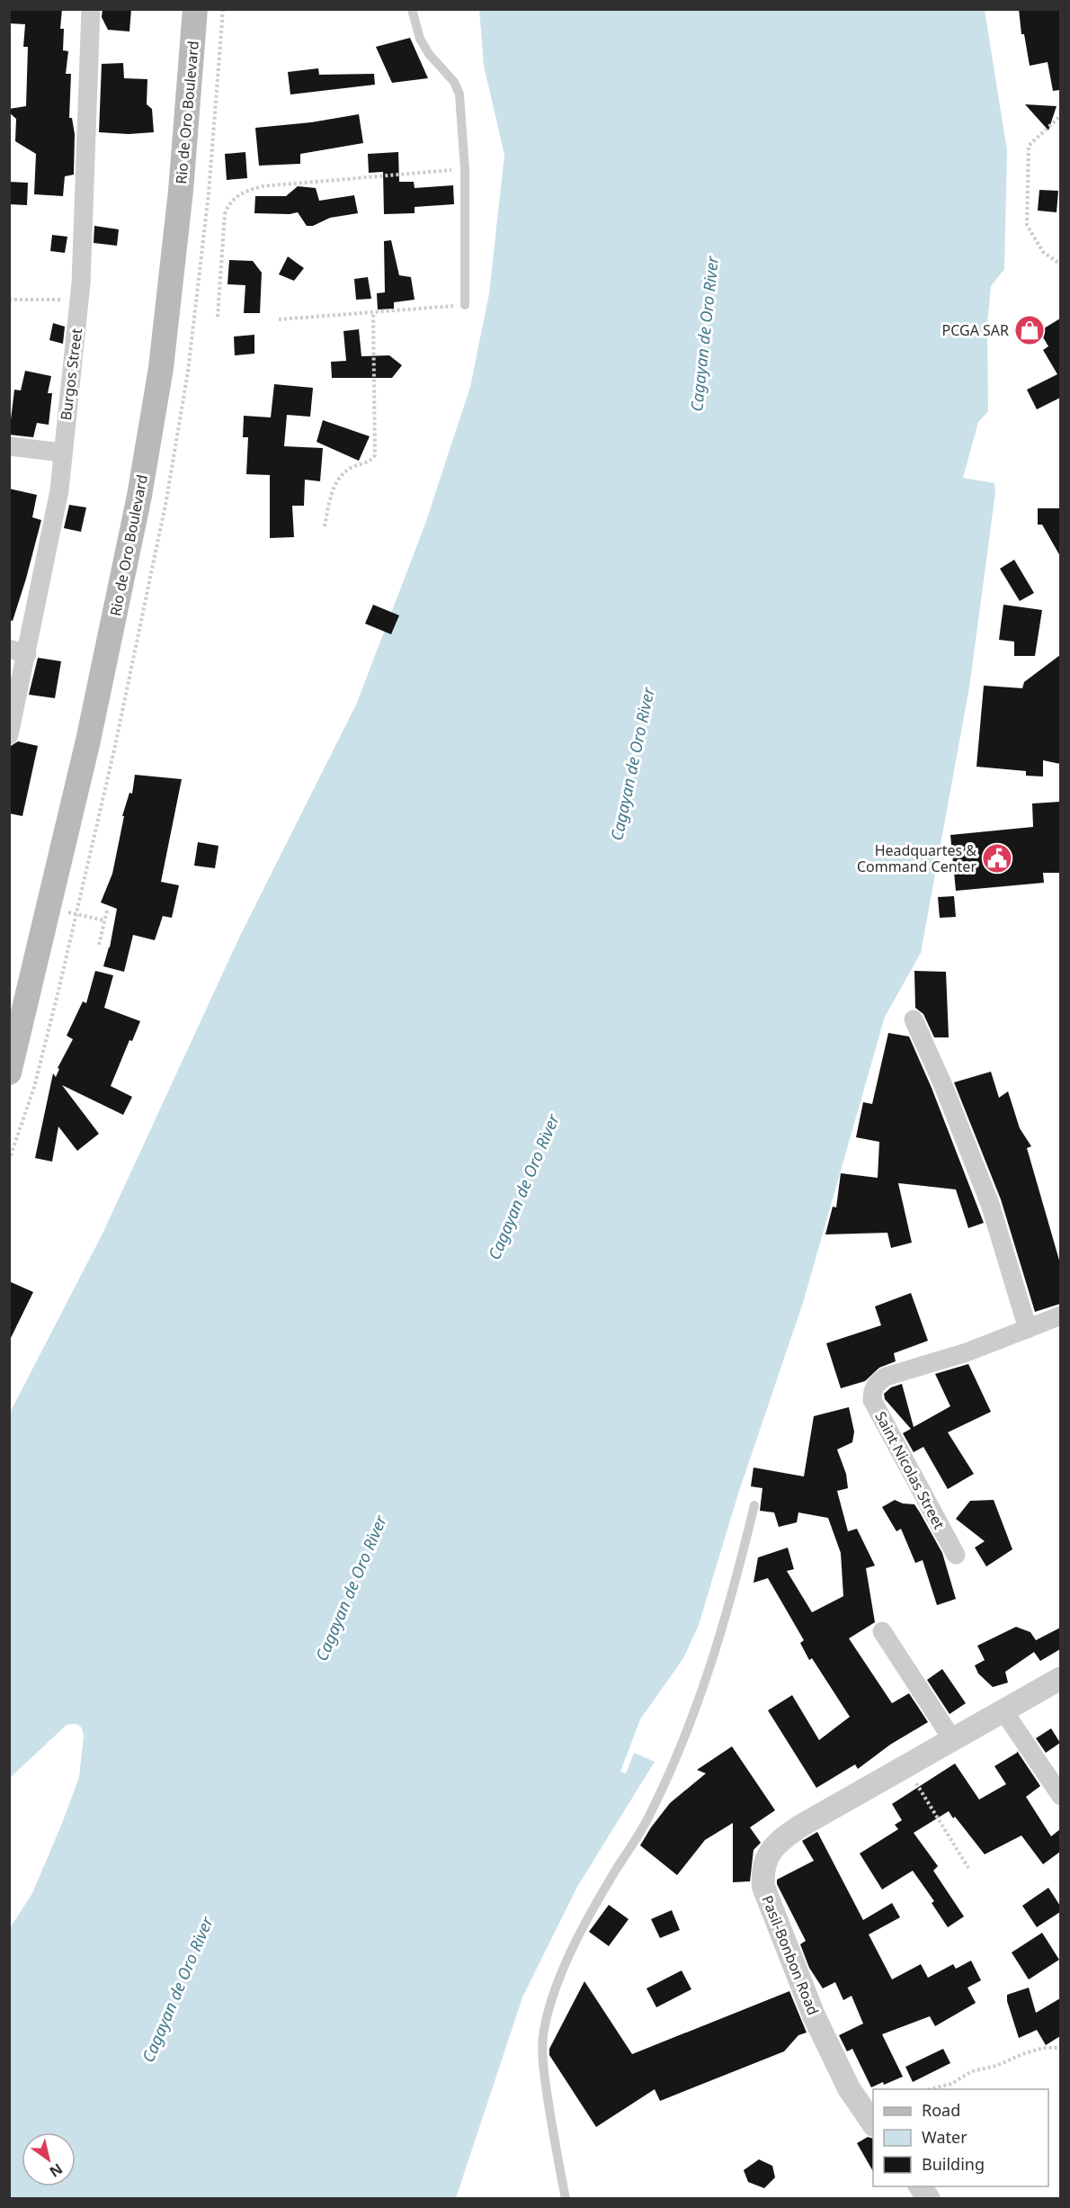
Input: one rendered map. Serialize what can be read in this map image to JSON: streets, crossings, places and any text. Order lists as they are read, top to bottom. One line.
{"streets":{"main road":["Rio de Oro Boulevard"],"street":["Burgos Street","Saint Nicolas Street","Pasil-Bonbon Road"]},"water":["Cagayan de Oro River"],"places":{"shop":["PCGA SAR"],"public building":["Headquartes & Command Center"]},"legend":["Road","Water","Building"],"north":"bottom right"}
